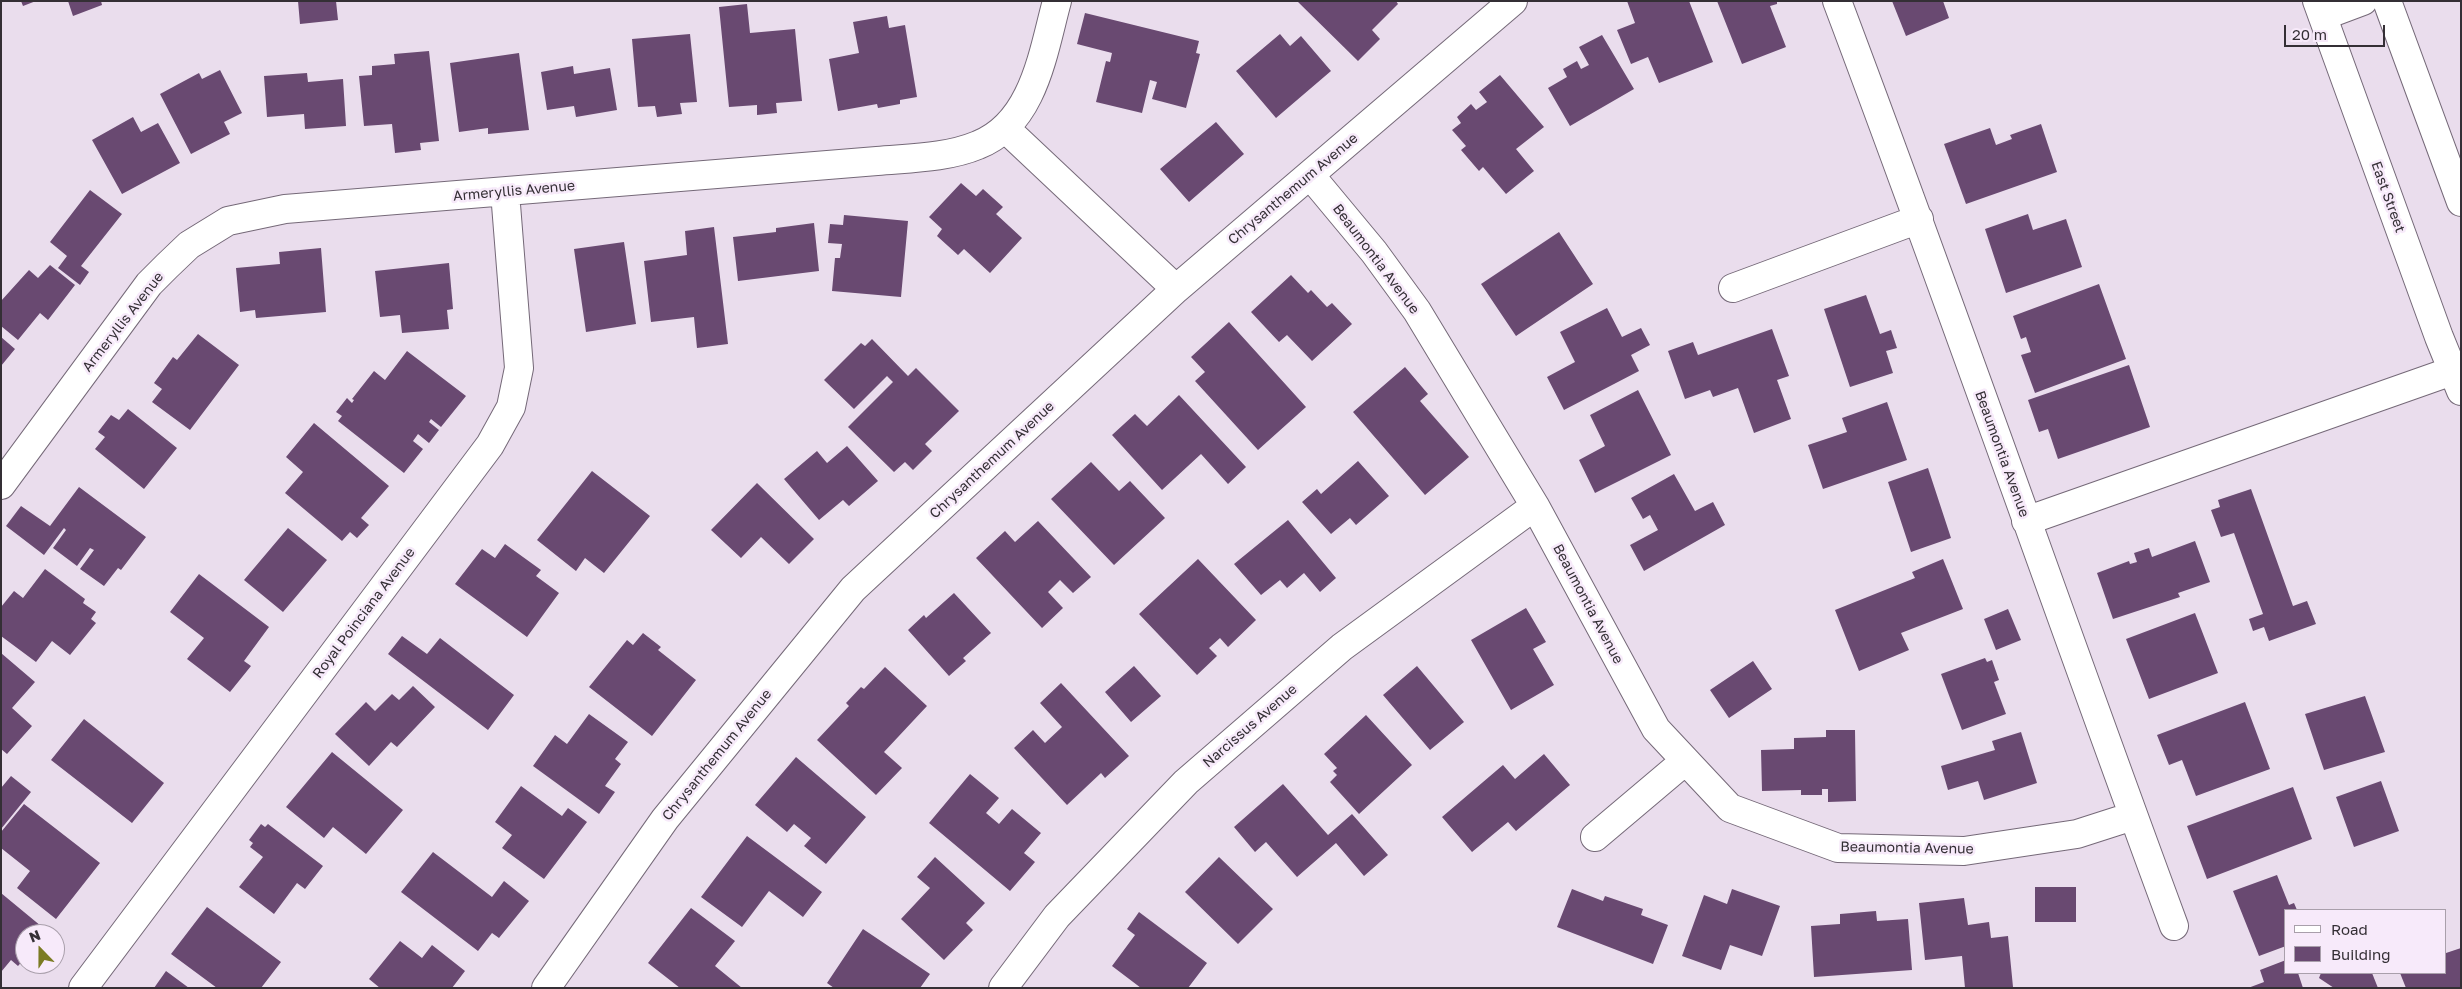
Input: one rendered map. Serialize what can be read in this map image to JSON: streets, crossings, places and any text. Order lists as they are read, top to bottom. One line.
{"streets":{"street":["Chrysanthemum Avenue","Armeryllis Avenue","East Street","Beaumontia Avenue","Royal Poinciana Avenue","Narcissus Avenue"]},"crossings":[["Chrysanthemum Avenue","Beaumontia Avenue"],["Armeryllis Avenue","Royal Poinciana Avenue"],["Beaumontia Avenue","Narcissus Avenue"]],"legend":["Road","Building"],"scale_bar":"20 m","north":"top"}
